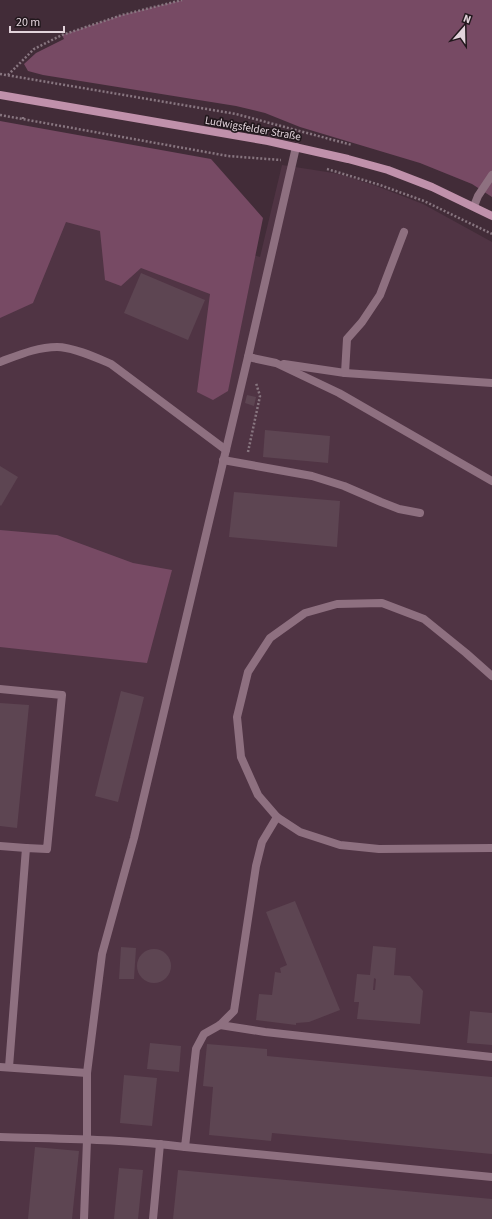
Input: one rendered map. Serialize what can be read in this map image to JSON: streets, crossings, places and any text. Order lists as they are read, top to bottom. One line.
{"streets":{"street":["Ludwigsfelder Straße"]},"scale_bar":"20 m","north":"top"}
